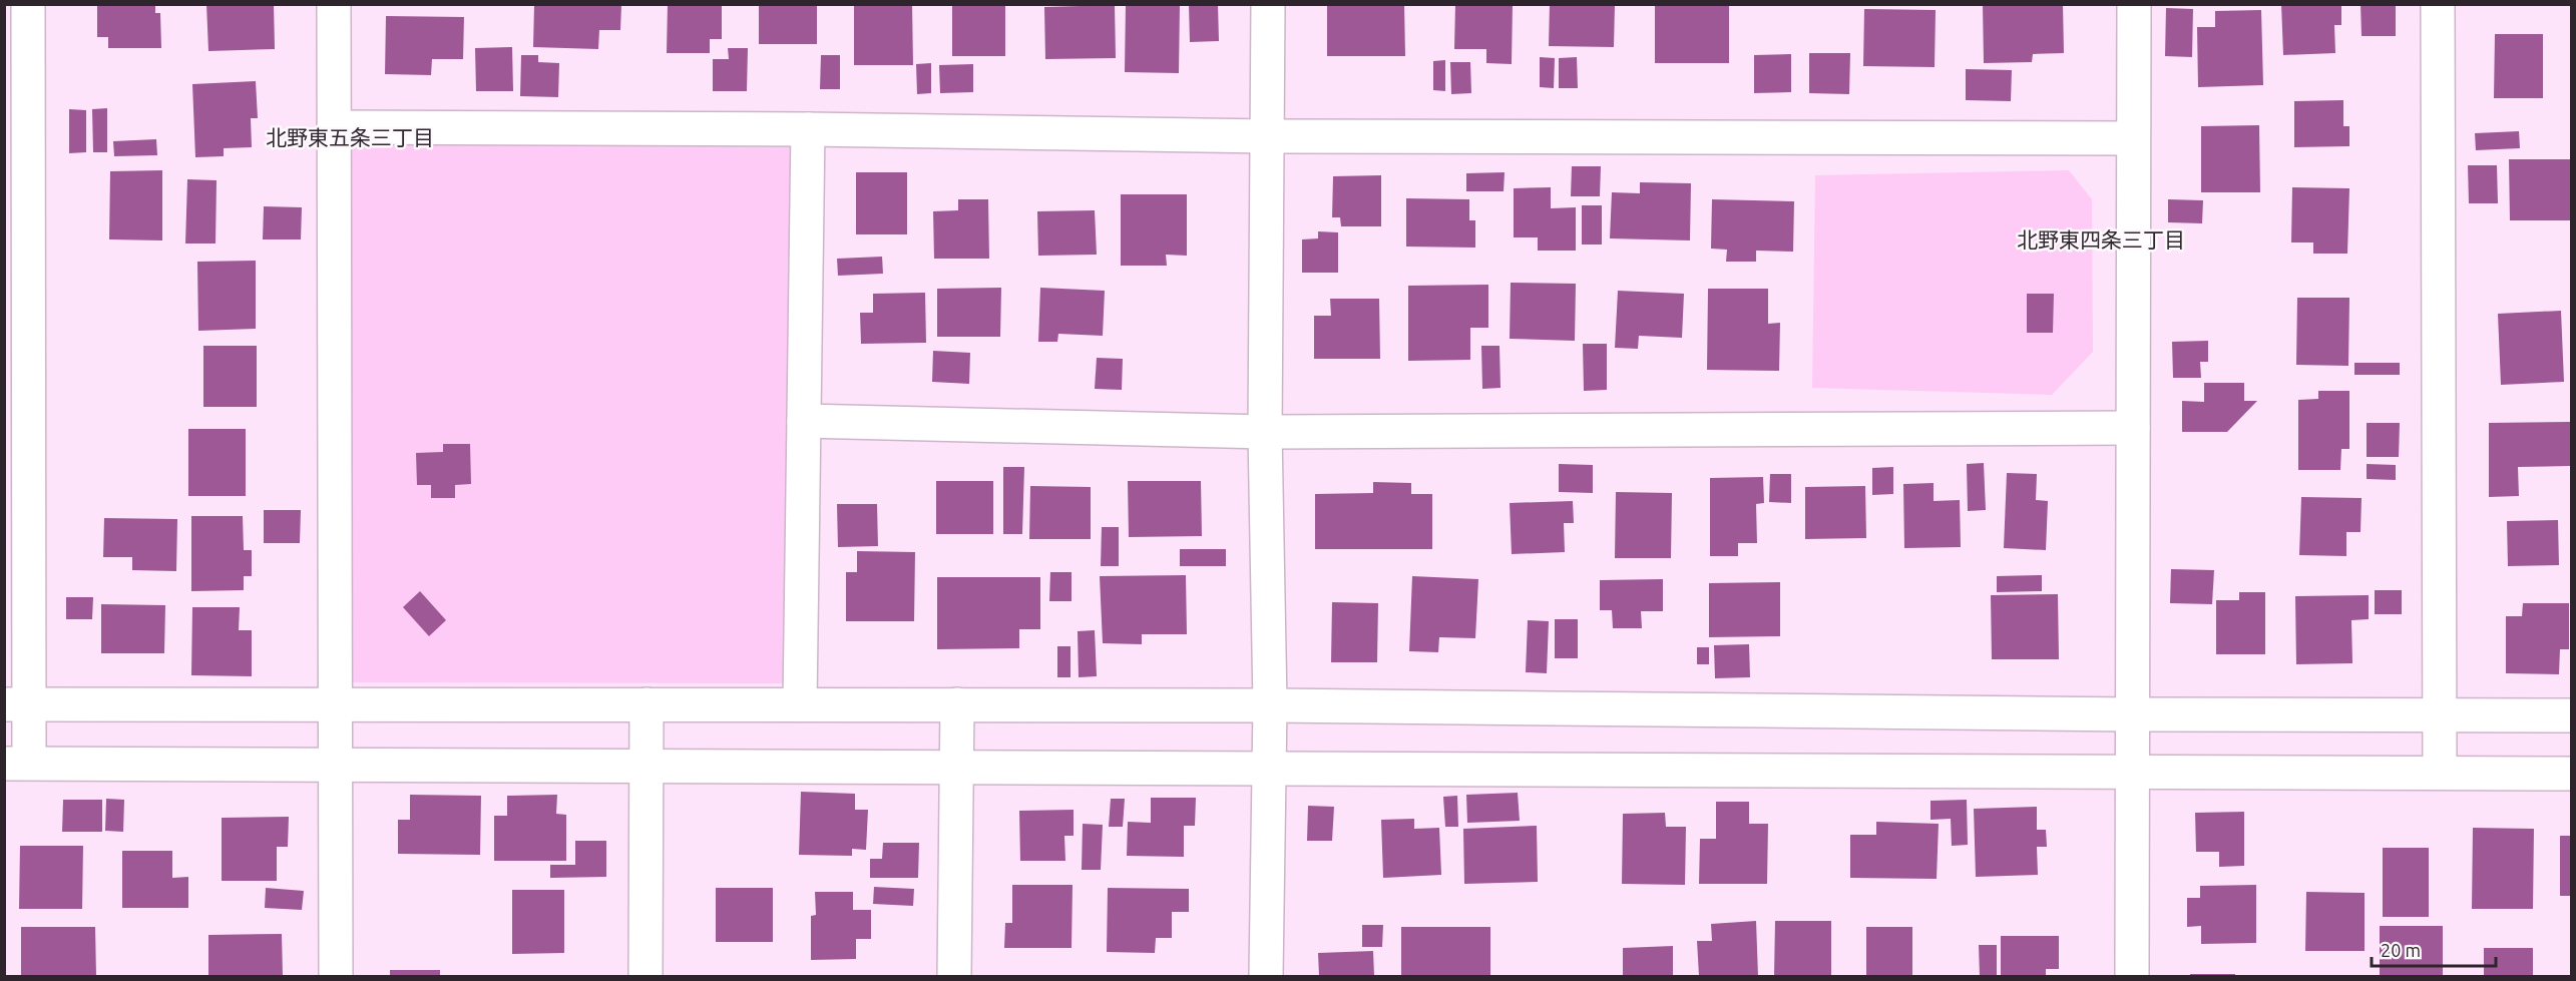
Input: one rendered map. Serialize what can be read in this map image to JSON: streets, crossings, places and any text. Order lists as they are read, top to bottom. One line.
{"districts":["北野東五条三丁目","北野東四条三丁目"],"scale_bar":"20 m"}
